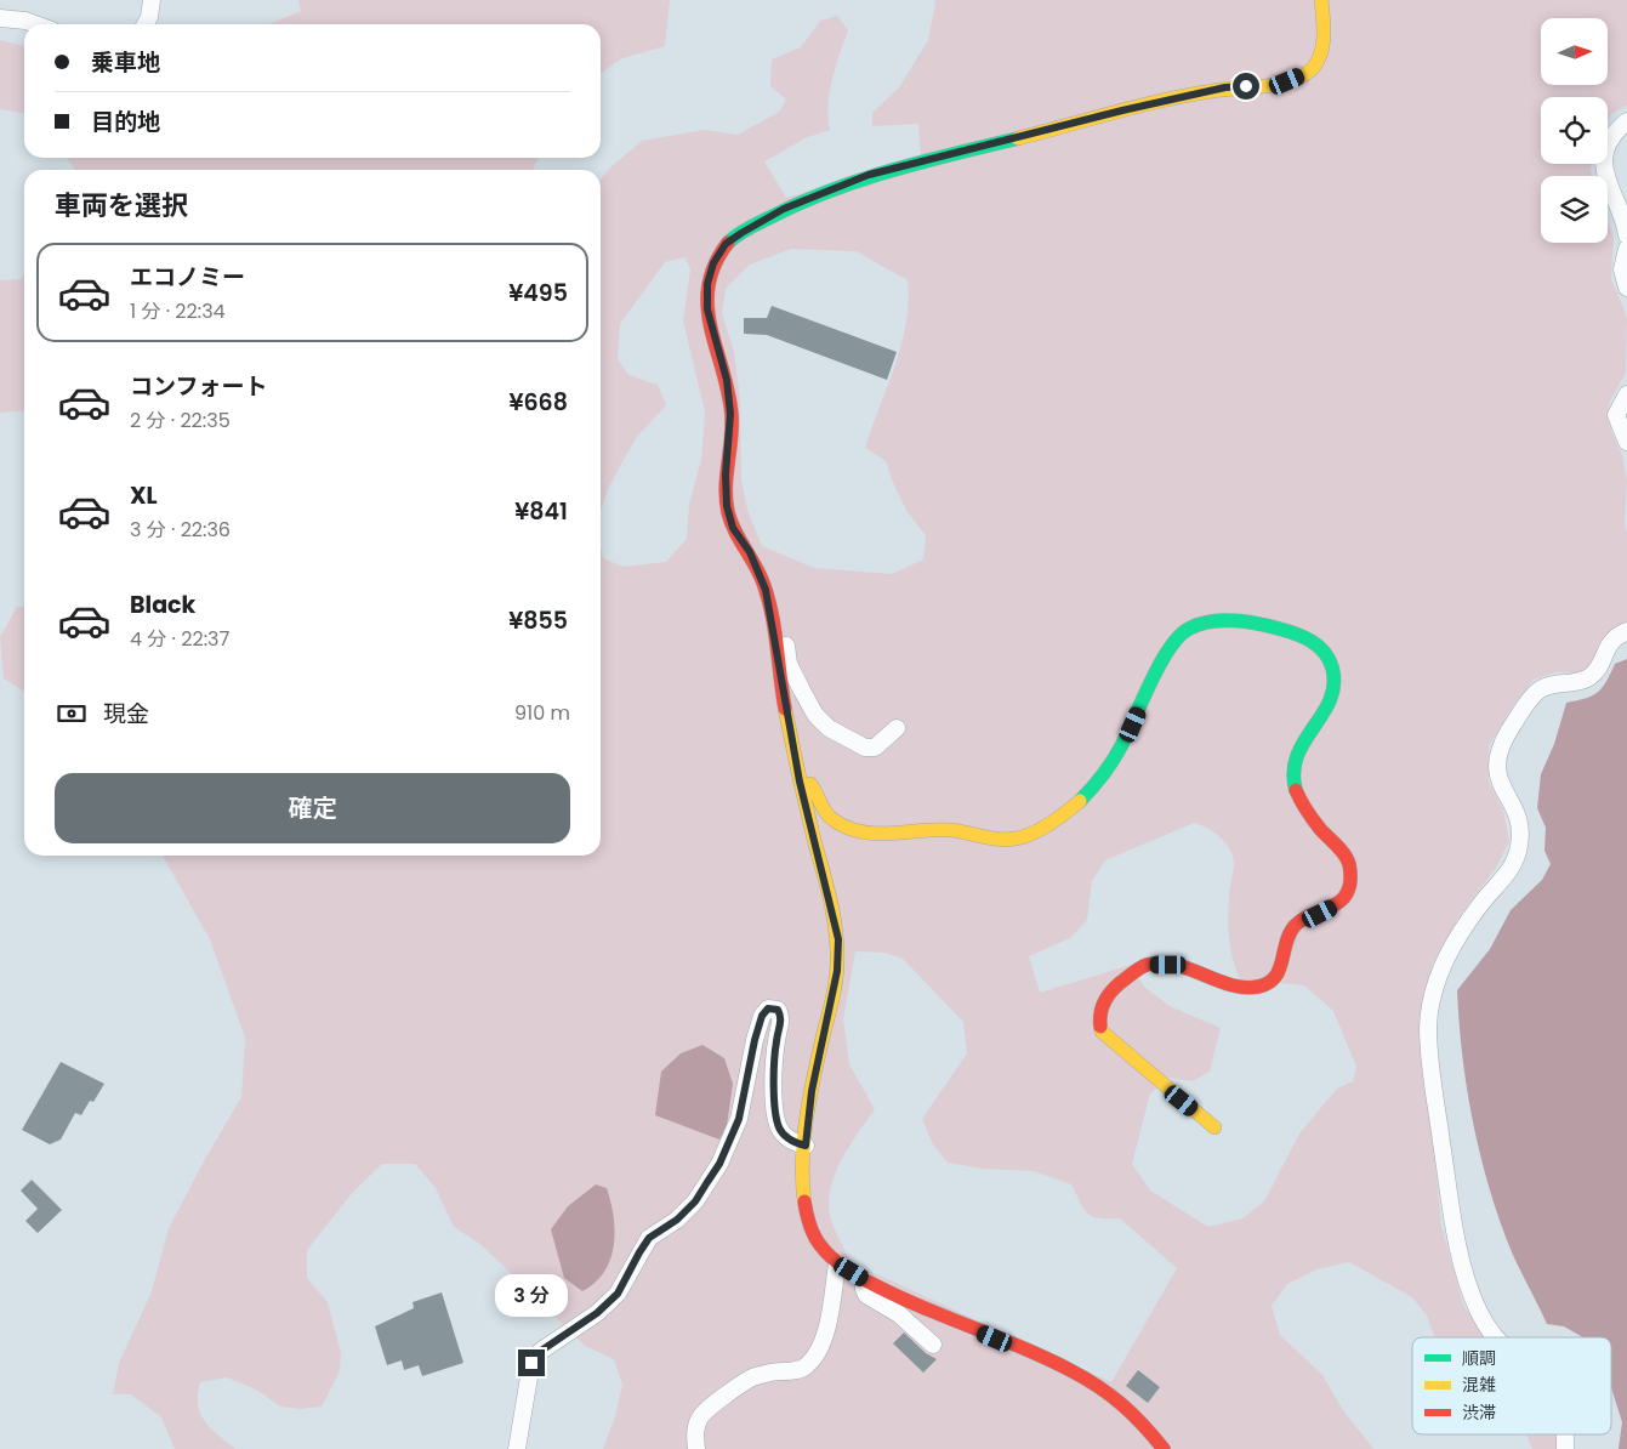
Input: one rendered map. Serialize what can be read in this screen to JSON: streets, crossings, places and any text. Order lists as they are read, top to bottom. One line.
{"legend":["順調","混雑","渋滞"],"north":"right","page":{"banner":["乗車地","目的地"],"heading":"車両を選択","list":[{"name":"エコノミー","note":"1 分 · 22:34","value":"¥495"},{"name":"コンフォート","note":"2 分 · 22:35","value":"¥668"},{"name":"XL","note":"3 分 · 22:36","value":"¥841"},{"name":"Black","note":"4 分 · 22:37","value":"¥855"}],"pay":["現金","910 m"],"buttons":"確定","bubble":"3 分"}}
